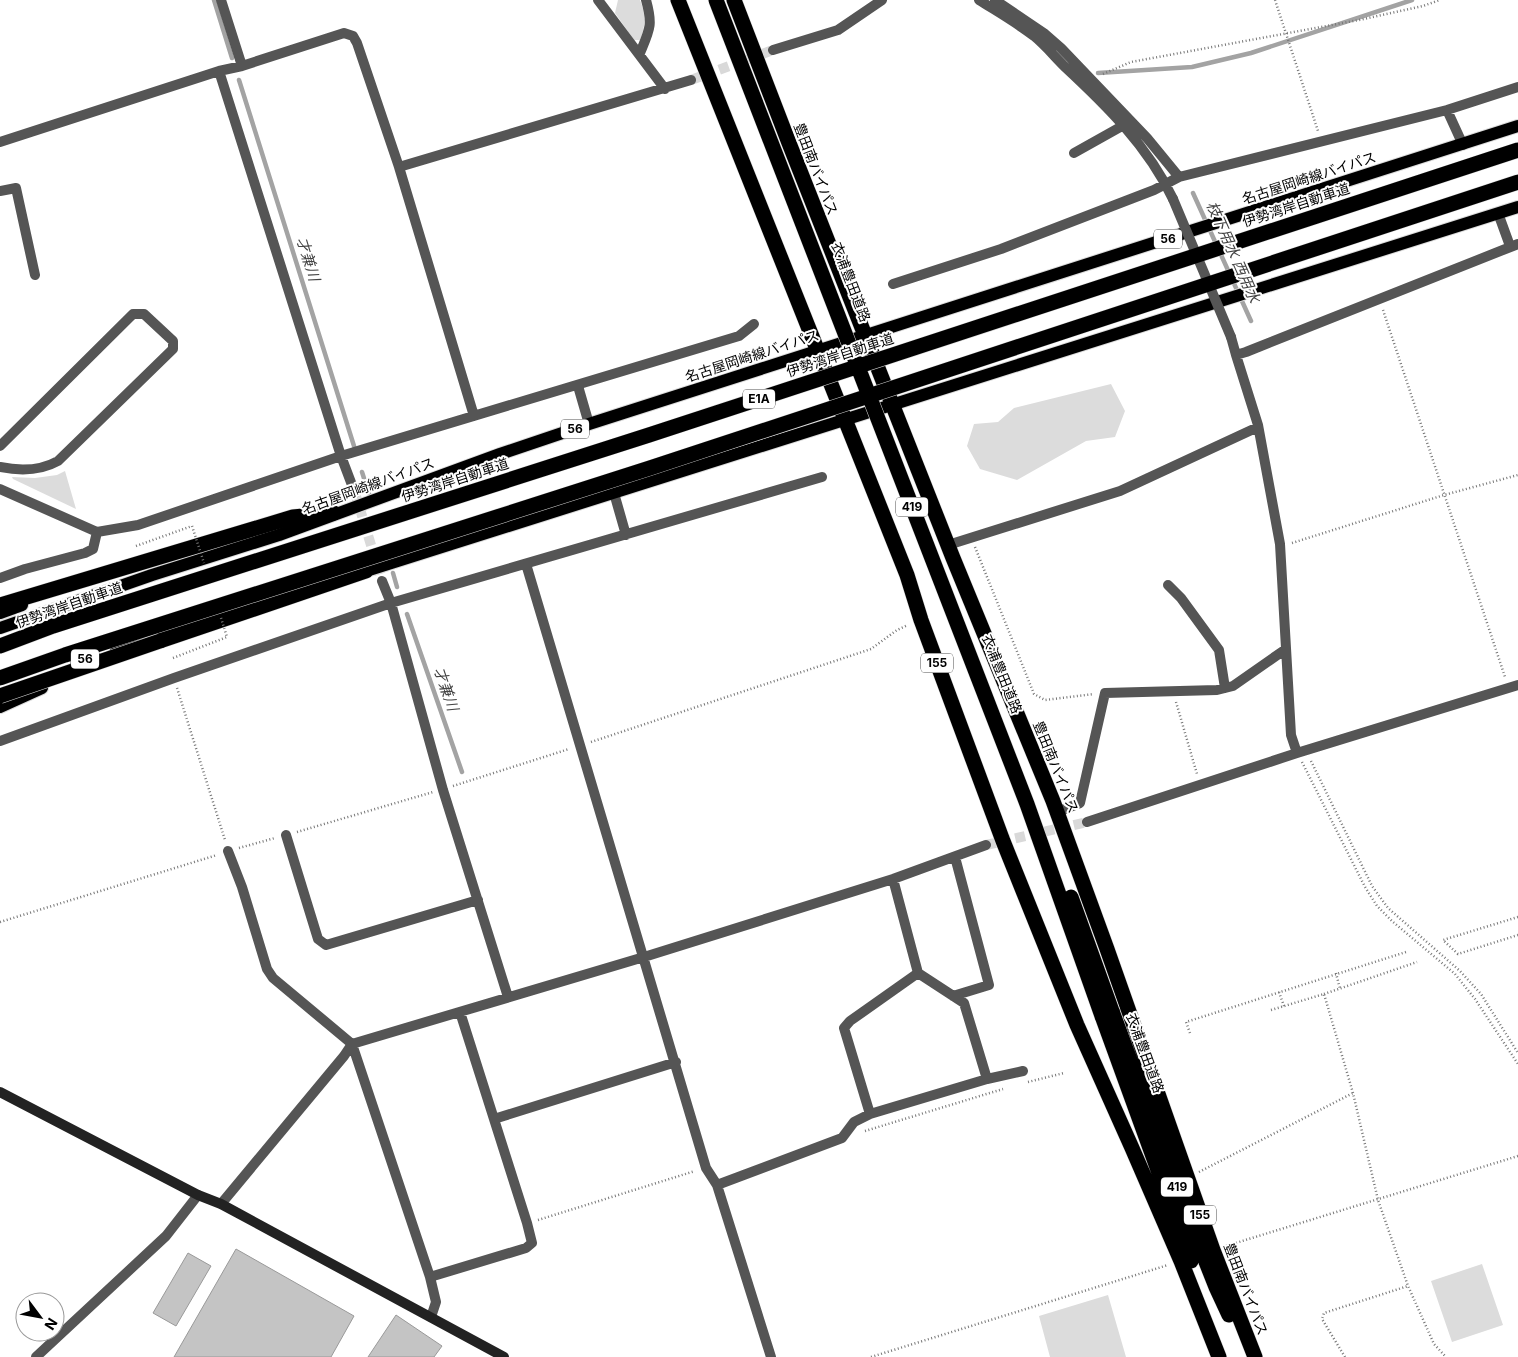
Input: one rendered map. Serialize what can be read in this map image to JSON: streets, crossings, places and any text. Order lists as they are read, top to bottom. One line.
{"streets":{"highway":["豊田南バイパス","伊勢湾岸自動車道","衣浦豊田道路","E1A","419","155"],"main road":["名古屋岡崎線バイパス","56"]},"crossings":[["豊田南バイパス","名古屋岡崎線バイパス"],["豊田南バイパス","衣浦豊田道路"],["名古屋岡崎線バイパス","155"],["衣浦豊田道路","155"]],"water":["枝下用水 西用水","才兼川"],"north":"bottom right"}
